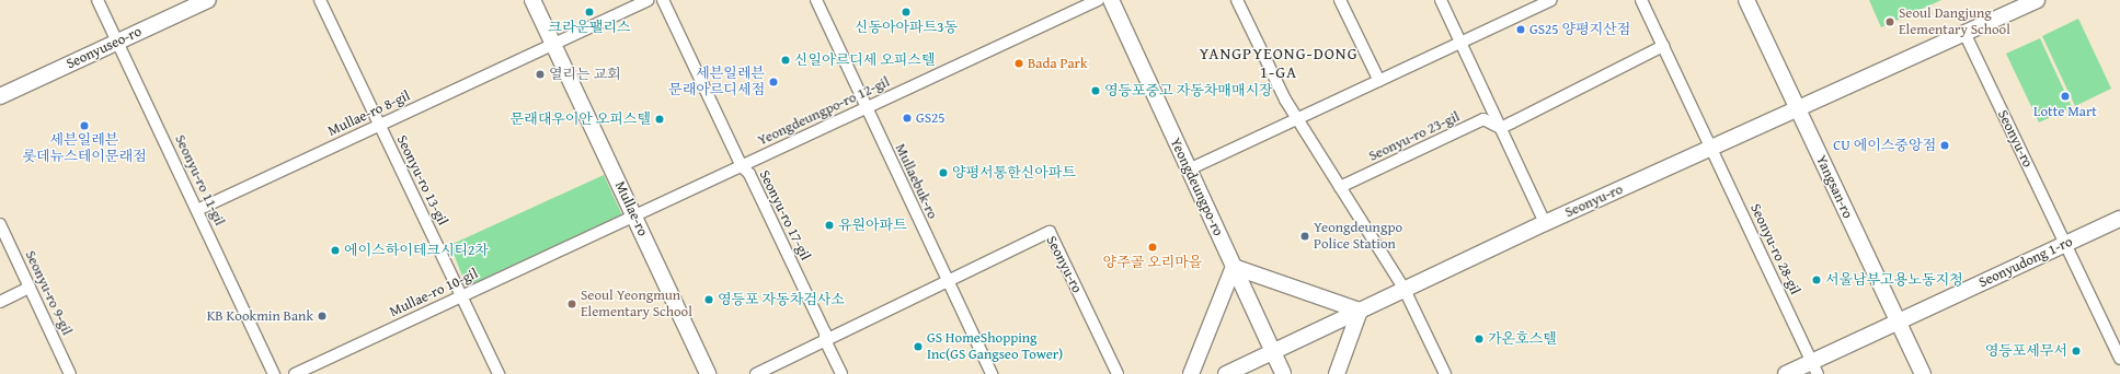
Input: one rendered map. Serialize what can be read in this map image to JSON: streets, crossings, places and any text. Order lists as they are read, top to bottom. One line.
{"streets":{"main road":["Seonyuseo-ro","Seonyu-ro","Yeongdeungpo-ro","Yangsan-ro","Mullae-ro","Seonyudong 1-ro"],"street":["Yeongdeungpo-ro 12-gil","Mullae-ro 8-gil","Seonyu-ro 23-gil","Seonyu-ro 11-gil","Seonyu-ro 13-gil","Mullaebuk-ro","Seonyu-ro 17-gil","Seonyu-ro 28-gil","Seonyu-ro 9-gil","Mullae-ro 10-gil"]},"crossings":[["Seonyuseo-ro","Seonyu-ro 11-gil"],["Yeongdeungpo-ro 12-gil","Mullaebuk-ro"],["Yeongdeungpo-ro 12-gil","Mullae-ro"],["Yeongdeungpo-ro 12-gil","Seonyu-ro 17-gil"],["Yeongdeungpo-ro 12-gil","Mullae-ro 10-gil"],["Mullae-ro 8-gil","Seonyu-ro 11-gil"],["Mullae-ro 8-gil","Seonyu-ro 13-gil"],["Mullae-ro 8-gil","Mullae-ro"],["Seonyu-ro","Mullaebuk-ro"],["Seonyu-ro","Yeongdeungpo-ro"],["Seonyu-ro","Yangsan-ro"],["Seonyu-ro","Seonyu-ro 28-gil"],["Seonyu-ro","Seonyudong 1-ro"],["Seonyu-ro 13-gil","Mullae-ro 10-gil"],["Yangsan-ro","Seonyudong 1-ro"],["Mullae-ro","Mullae-ro 10-gil"],["Seonyu-ro 28-gil","Seonyudong 1-ro"]],"districts":["YANGPYEONG-DONG 1-GA"],"places":["크라운팰리스","신동아아파트3동","Seoul Dangjung Elementary School","GS25 양평지산점","신일아르디세 오피스텔","Bada Park","열리는 교회","세븐일레븐 문래아르디세점","영등포중고 자동차매매시장","Lotte Mart","GS25","문래대우이안 오피스텔","세븐일레븐 롯데뉴스테이문래점","CU 에이스중앙점","양평서통한신아파트","유원아파트","Yeongdeungpo Police Station","양주골 오리마을","에이스하이테크시티2차","서울남부고용노동지청","영등포 자동차검사소","Seoul Yeongmun Elementary School","KB Kookmin Bank","가온호스텔","GS HomeShopping Inc(GS Gangseo Tower)","영등포세무서"]}
